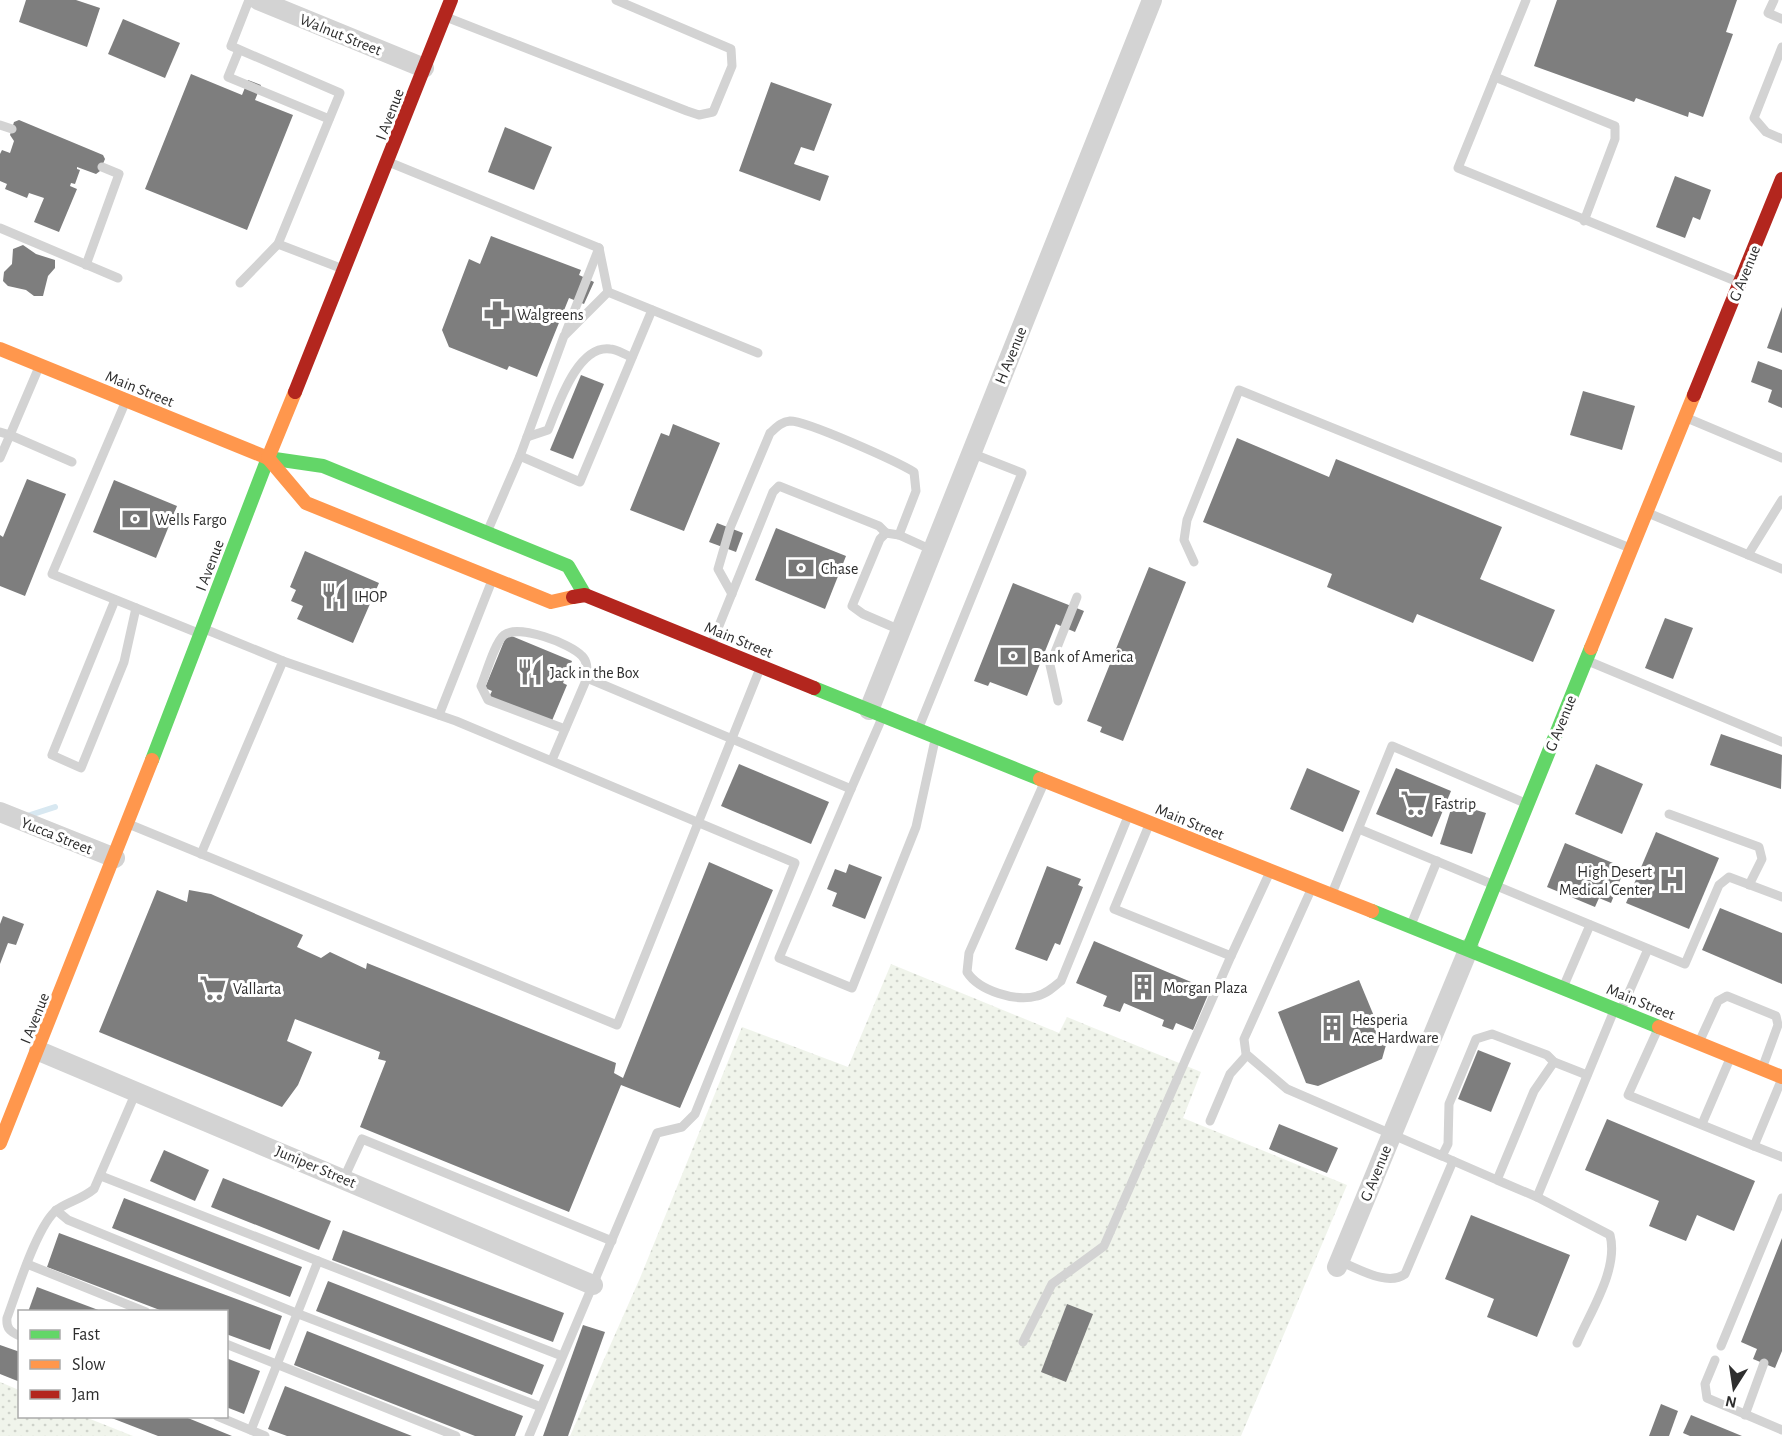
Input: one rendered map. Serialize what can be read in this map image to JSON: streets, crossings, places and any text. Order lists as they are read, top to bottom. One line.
{"streets":{"main road":["I Avenue","G Avenue","Main Street"],"street":["Walnut Street","H Avenue","Yucca Street","Juniper Street"]},"crossings":[["Walnut Street","I Avenue"],["I Avenue","Main Street"],["I Avenue","Yucca Street"],["I Avenue","Juniper Street"],["G Avenue","Main Street"],["H Avenue","Main Street"]],"places":{"pharmacy":["Walgreens"],"bank":["Wells Fargo","Chase","Bank of America"],"restaurant":["IHOP","Jack in the Box"],"supermarket":["Fastrip","Vallarta"],"hospital":["High Desert Medical Center"],"building":["Morgan Plaza","Hesperia Ace Hardware"]},"legend":["Fast","Slow","Jam"],"north":"bottom"}
